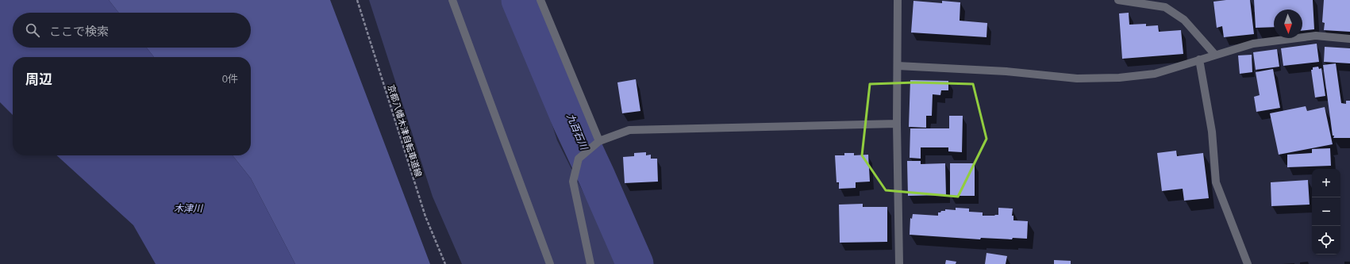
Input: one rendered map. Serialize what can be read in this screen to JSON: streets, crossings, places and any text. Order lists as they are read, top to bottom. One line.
{"streets":{"path":["京都八幡木津自転車道線"]},"water":["九百石川","木津川"],"north":"bottom","page":{"search":"ここで検索","heading":["周辺","0件"],"map_buttons":["+","−"]}}
